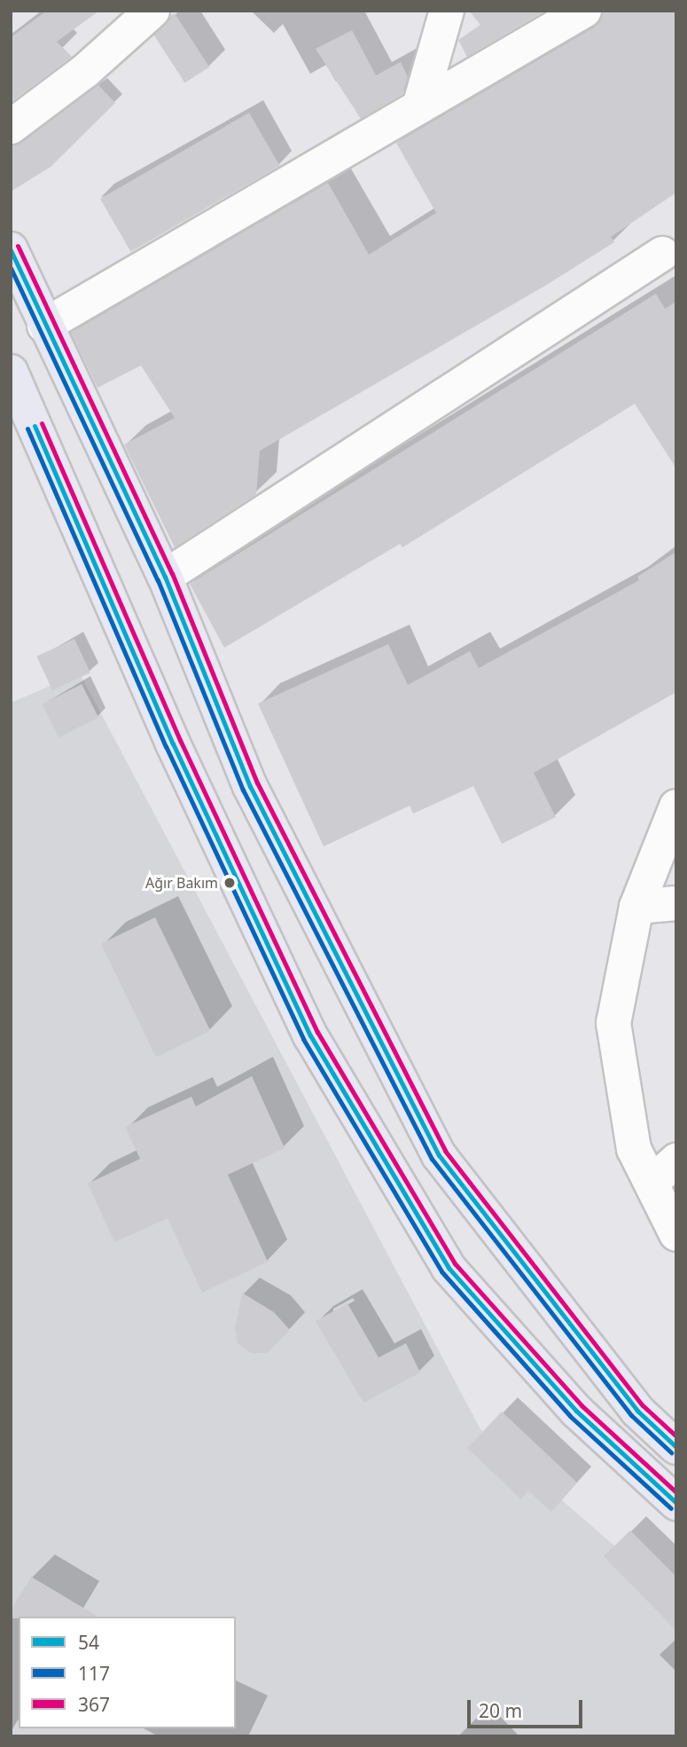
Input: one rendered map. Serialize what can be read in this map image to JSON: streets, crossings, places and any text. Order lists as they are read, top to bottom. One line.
{"places":["Ağır Bakım"],"lines":["transit line 367","transit line 54","transit line 117"],"legend":["54","117","367"],"scale_bar":"20 m"}
